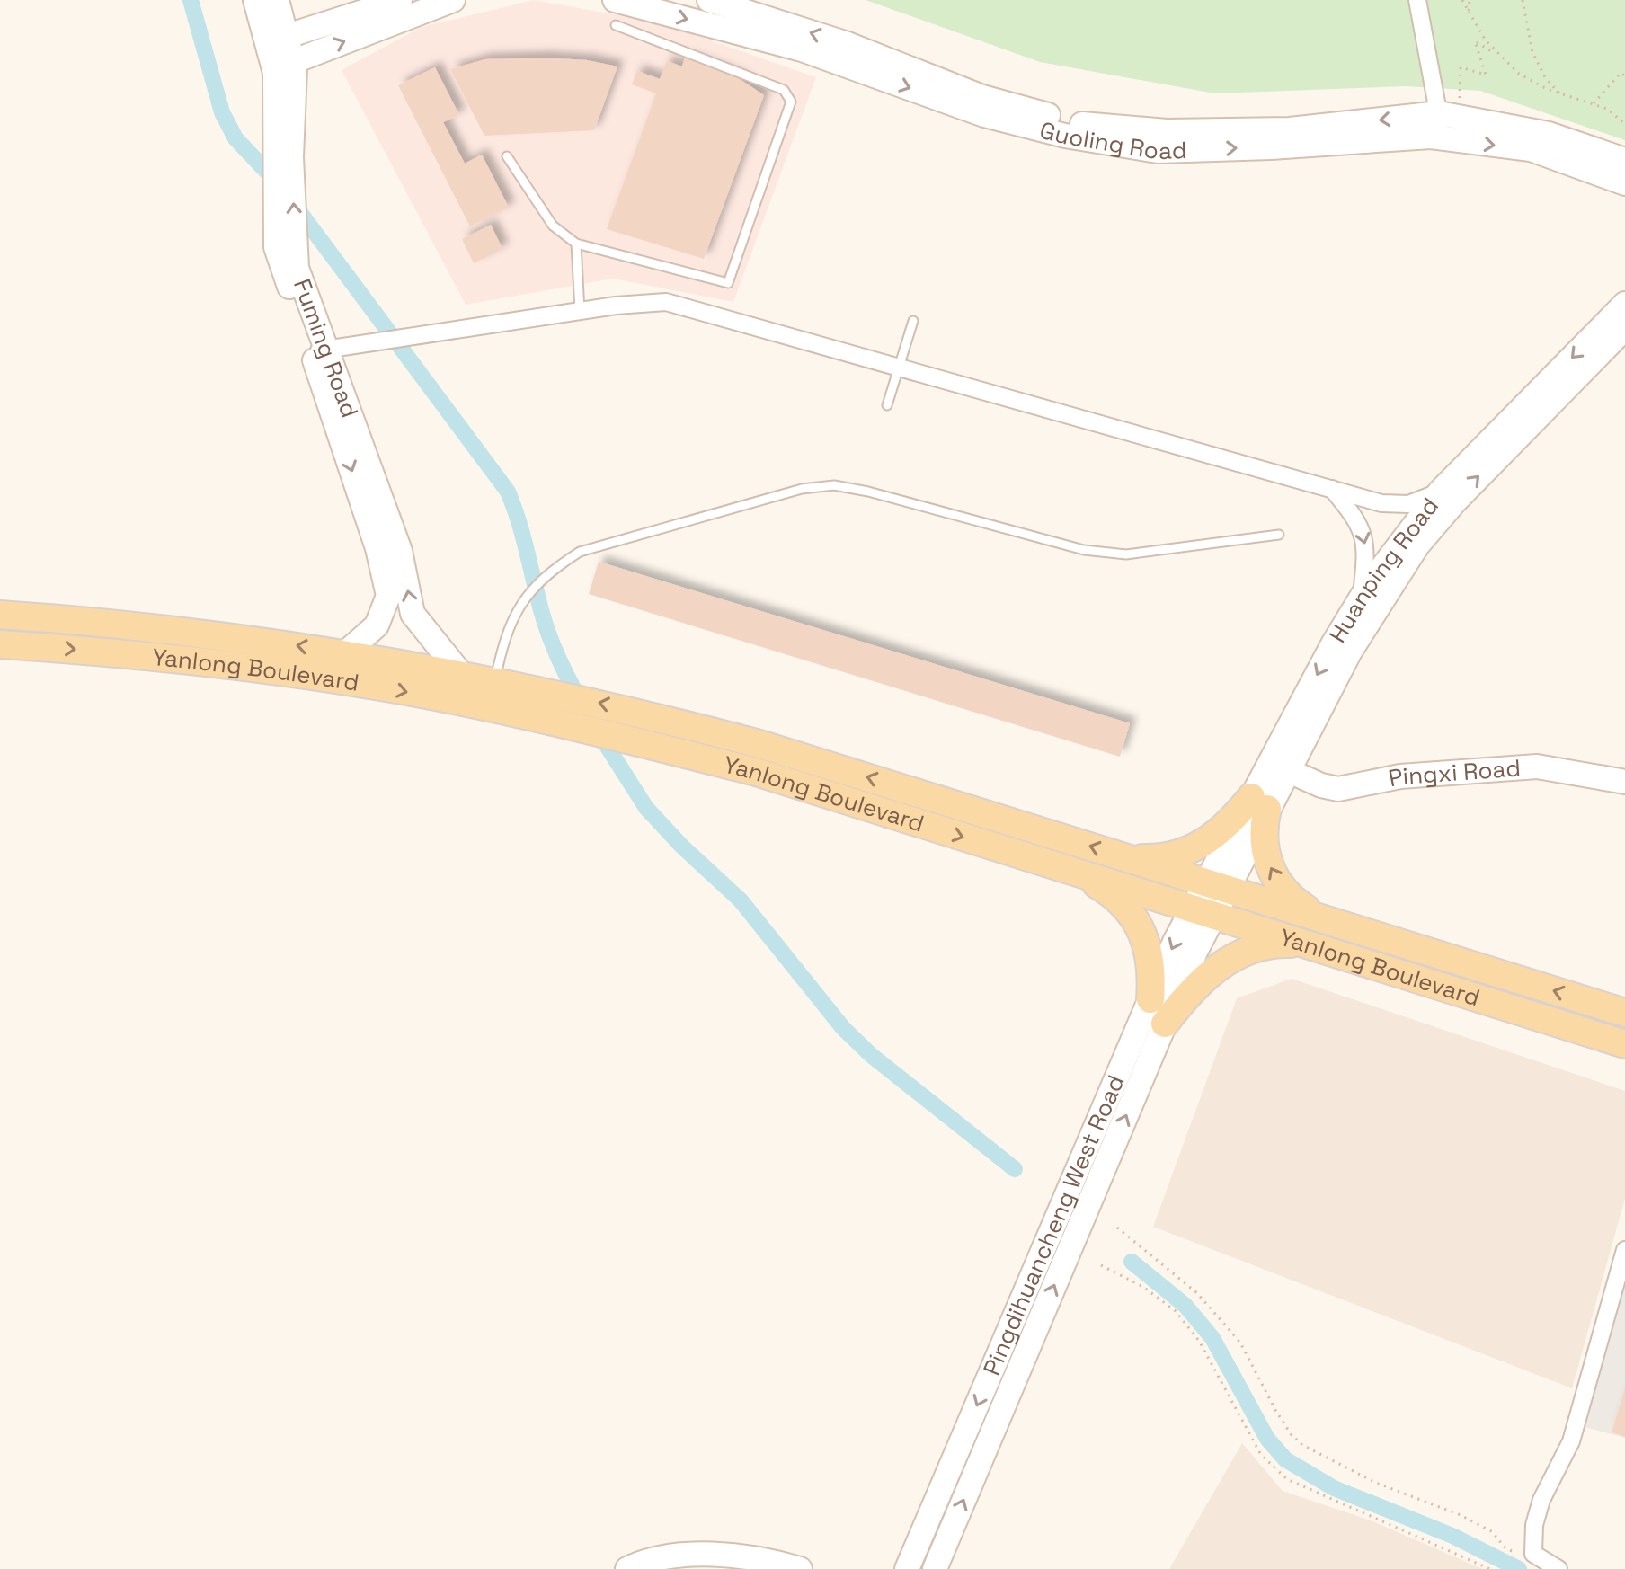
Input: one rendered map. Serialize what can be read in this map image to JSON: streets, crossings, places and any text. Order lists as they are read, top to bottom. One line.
{"streets":{"main road":["Yanlong Boulevard"],"street":["Guoling Road","Fuming Road","Huanping Road","Pingxi Road","Pingdihuancheng West Road"]},"crossings":[["Fuming Road","Yanlong Boulevard"],["Huanping Road","Yanlong Boulevard"],["Huanping Road","Pingxi Road"],["Huanping Road","Pingdihuancheng West Road"],["Yanlong Boulevard","Pingdihuancheng West Road"]]}
